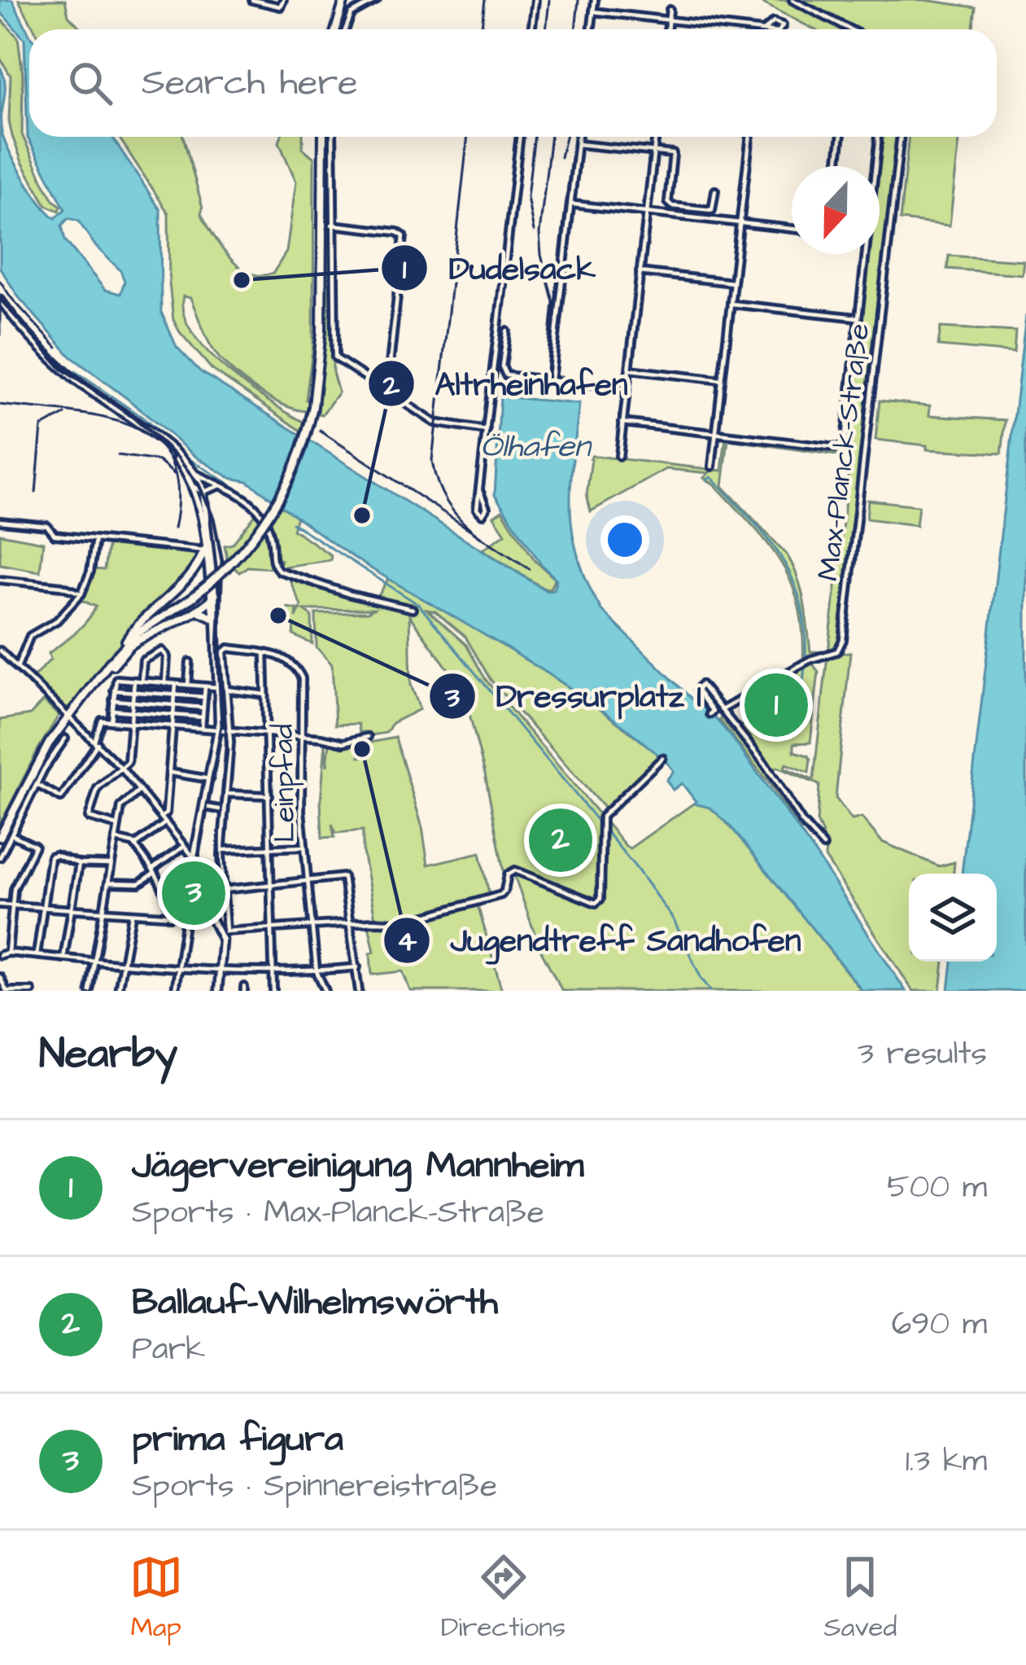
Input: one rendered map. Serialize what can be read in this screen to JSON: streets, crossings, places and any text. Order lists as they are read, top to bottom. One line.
{"streets":{"street":["Max-Planck-Straße","Leinpfad"]},"water":["Ölhafen"],"places":["Dudelsack","Altrheinhafen","Dressurplatz I","Jugendtreff Sandhofen"],"north":"bottom","page":{"search":"Search here","pins":["1","2","3"],"heading":["Nearby","3 results"],"list":[{"mark":"1","name":"Jägervereinigung Mannheim","note":"Sports · Max-Planck-Straße","value":"500 m"},{"mark":"2","name":"Ballauf-Wilhelmswörth","note":"Park","value":"690 m"},{"mark":"3","name":"prima figura","note":"Sports · Spinnereistraße","value":"1.3 km"}],"nav":["Map","Directions","Saved"]}}
